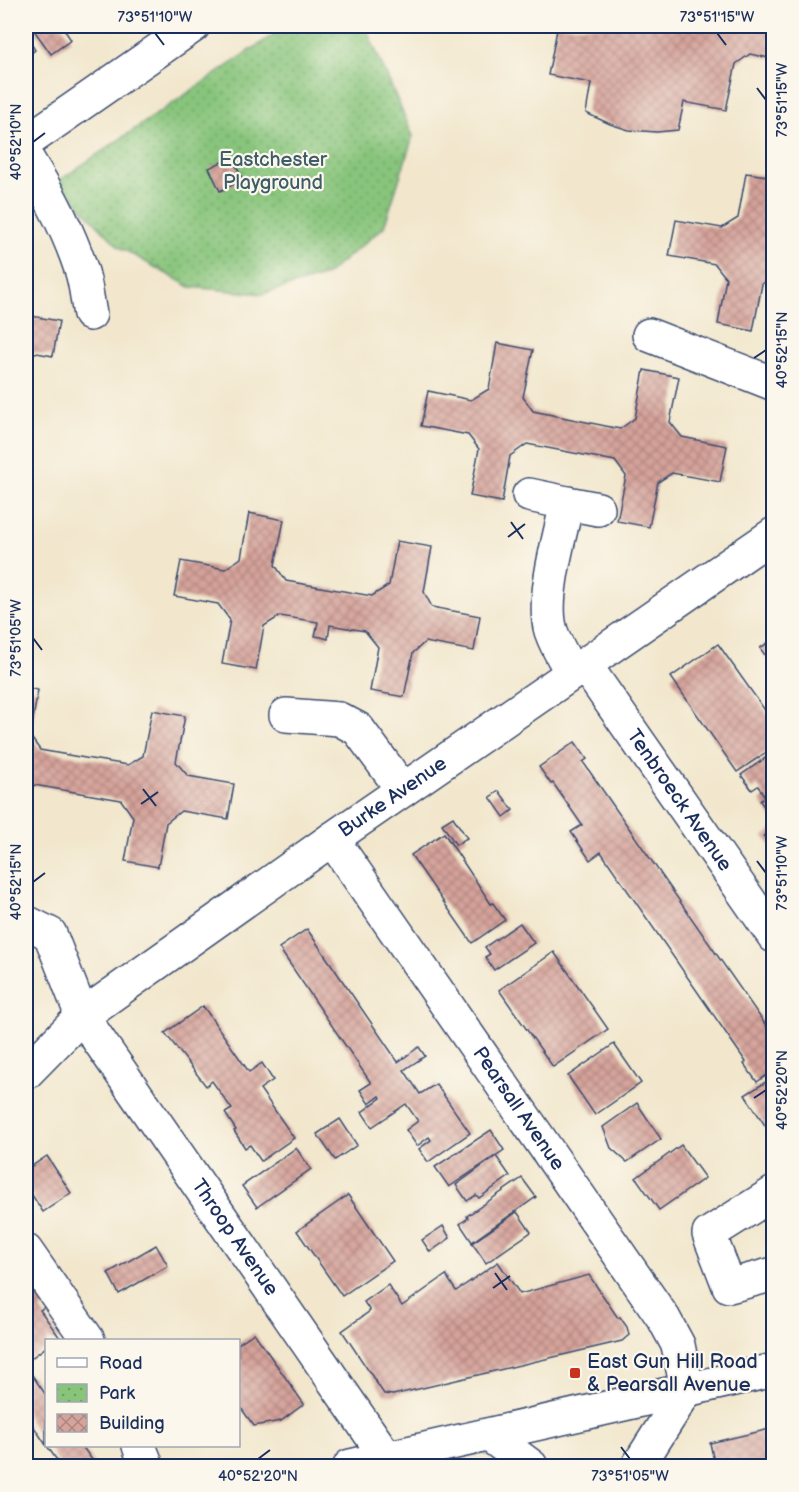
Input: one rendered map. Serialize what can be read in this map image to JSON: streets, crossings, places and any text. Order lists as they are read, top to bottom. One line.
{"streets":{"street":["Burke Avenue","Tenbroeck Avenue","Pearsall Avenue","Throop Avenue"]},"crossings":[["Burke Avenue","Tenbroeck Avenue"],["Burke Avenue","Pearsall Avenue"],["Burke Avenue","Throop Avenue"]],"parks":["Eastchester Playground"],"places":{"transit":["East Gun Hill Road & Pearsall Avenue"]},"legend":["Road","Park","Building"],"coordinates":["73°51'10\"W","73°51'15\"W","40°52'10\"N","40°52'15\"N","73°51'05\"W","40°52'20\"N"]}
